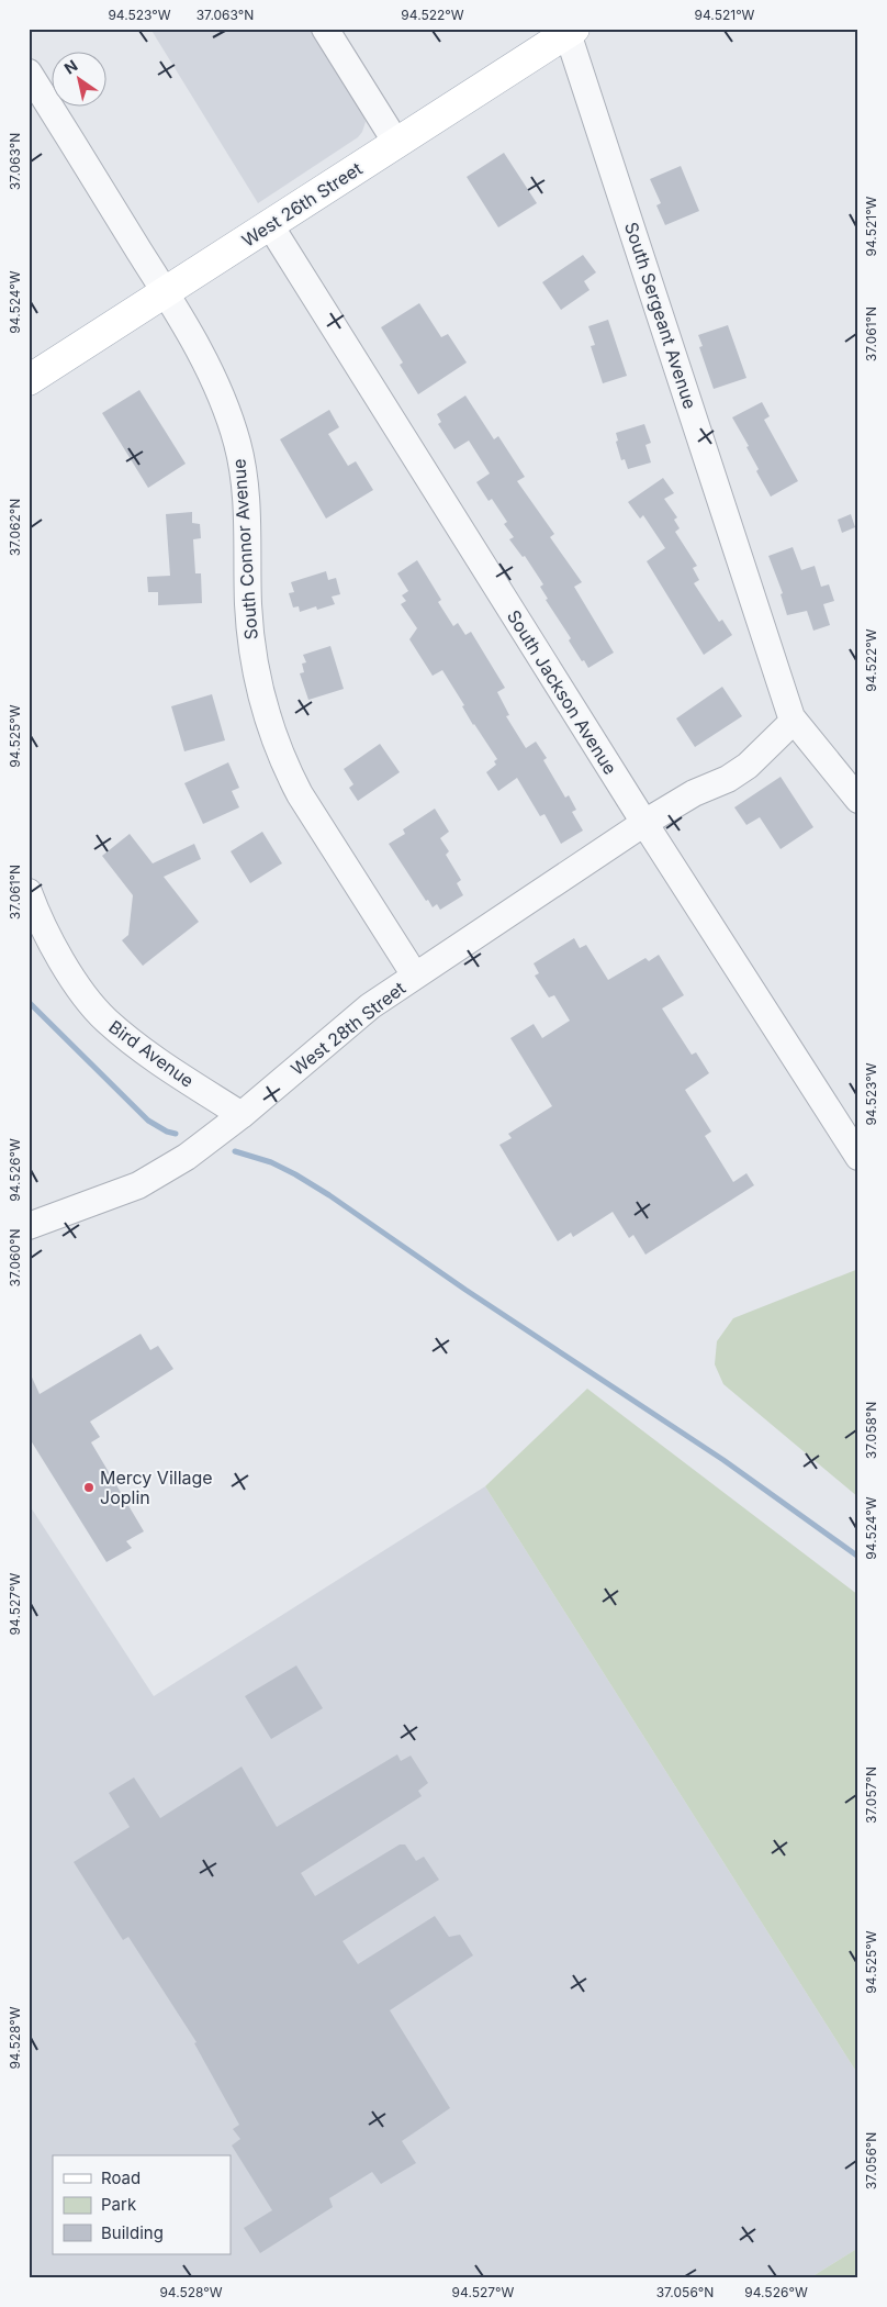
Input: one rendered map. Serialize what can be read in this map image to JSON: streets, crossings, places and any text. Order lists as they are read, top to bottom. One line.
{"streets":{"main road":["West 26th Street"],"street":["South Sergeant Avenue","South Connor Avenue","South Jackson Avenue","West 28th Street","Bird Avenue"]},"crossings":[["West 26th Street","South Sergeant Avenue"],["West 26th Street","South Connor Avenue"],["West 26th Street","South Jackson Avenue"],["South Sergeant Avenue","West 28th Street"],["South Connor Avenue","West 28th Street"],["South Jackson Avenue","West 28th Street"],["West 28th Street","Bird Avenue"]],"places":["Mercy Village Joplin"],"legend":["Road","Park","Building"],"north":"top left","coordinates":["94.523°W","37.063°N","94.522°W","94.521°W","94.524°W","37.061°N","37.062°N","94.525°W","94.526°W","37.060°N","37.058°N","94.527°W","37.057°N","94.528°W","37.056°N"]}
